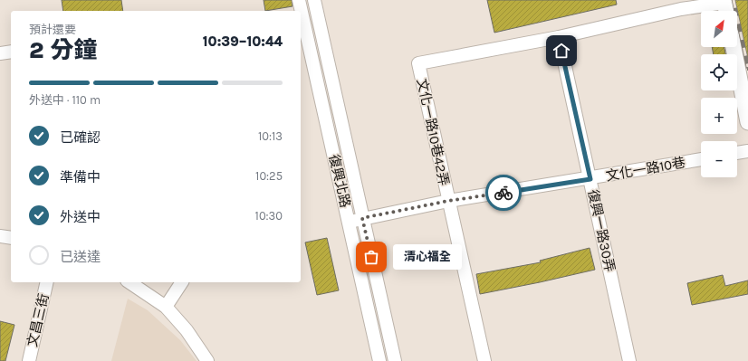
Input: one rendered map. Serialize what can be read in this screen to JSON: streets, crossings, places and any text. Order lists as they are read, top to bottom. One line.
{"streets":{"street":["文化一路10巷42弄","文化一路10巷","復興北路","復興一路30弄","文昌三街"]},"crossings":[["文化一路10巷42弄","文化一路10巷"],["文化一路10巷42弄","復興一路30弄"],["文化一路10巷","復興北路"],["文化一路10巷","復興一路30弄"]],"places":["清心福全"],"north":"top right","page":{"map_buttons":["+","−"],"heading":["2 分鐘","預計還要","10:39–10:44"],"bar":"外送中 · 110 m","list":[["已確認","10:13"],["準備中","10:25"],["外送中","10:30"],"已送達"],"bubble":"清心福全"}}
